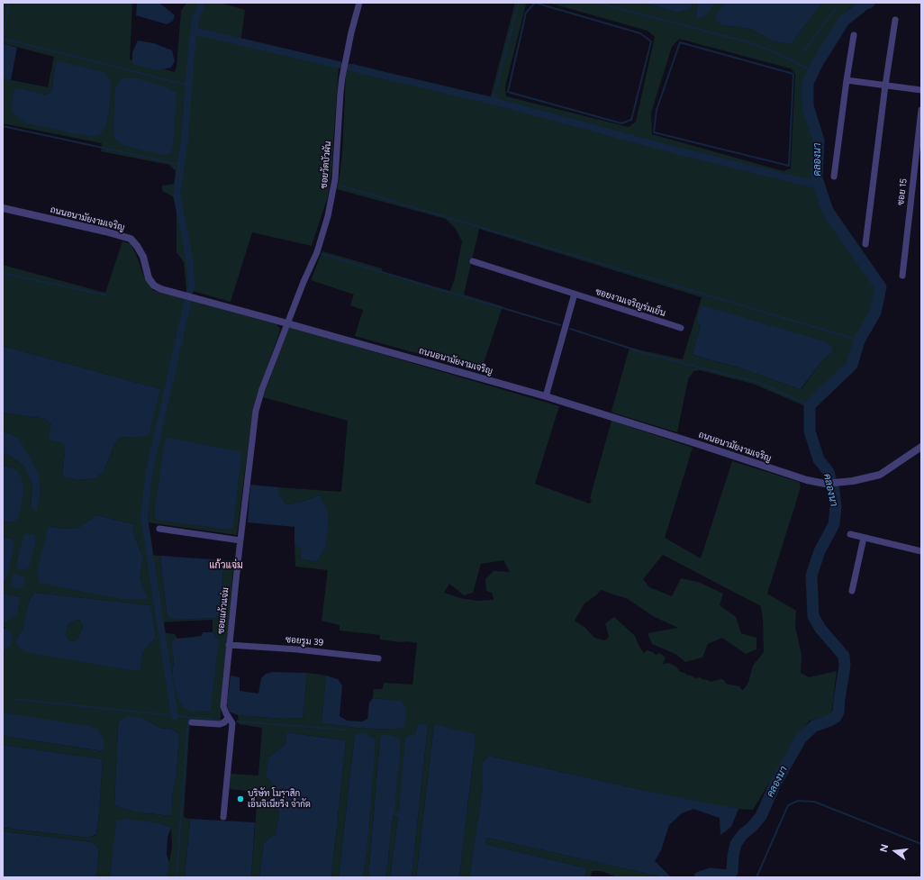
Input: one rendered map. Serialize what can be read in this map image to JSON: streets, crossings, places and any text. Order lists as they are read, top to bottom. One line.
{"streets":{"street":["ซอยวัดบัวผัน","ซอย 15","ถนนอนามัยงามเจริญ","ซอยงามเจริญร่มเย็น","ซอยแก้วแจ่ม","ซอยรูม 39"]},"crossings":[["ซอยวัดบัวผัน","ถนนอนามัยงามเจริญ"],["ซอยวัดบัวผัน","ซอยแก้วแจ่ม"],["ถนนอนามัยงามเจริญ","ซอยแก้วแจ่ม"],["ซอยแก้วแจ่ม","ซอยรูม 39"]],"districts":["แก้วแจ่ม"],"water":["คลองนา"],"places":["บริษัท โมราสิก เอ็นจิเนียริ่ง จำกัด"],"north":"left"}
